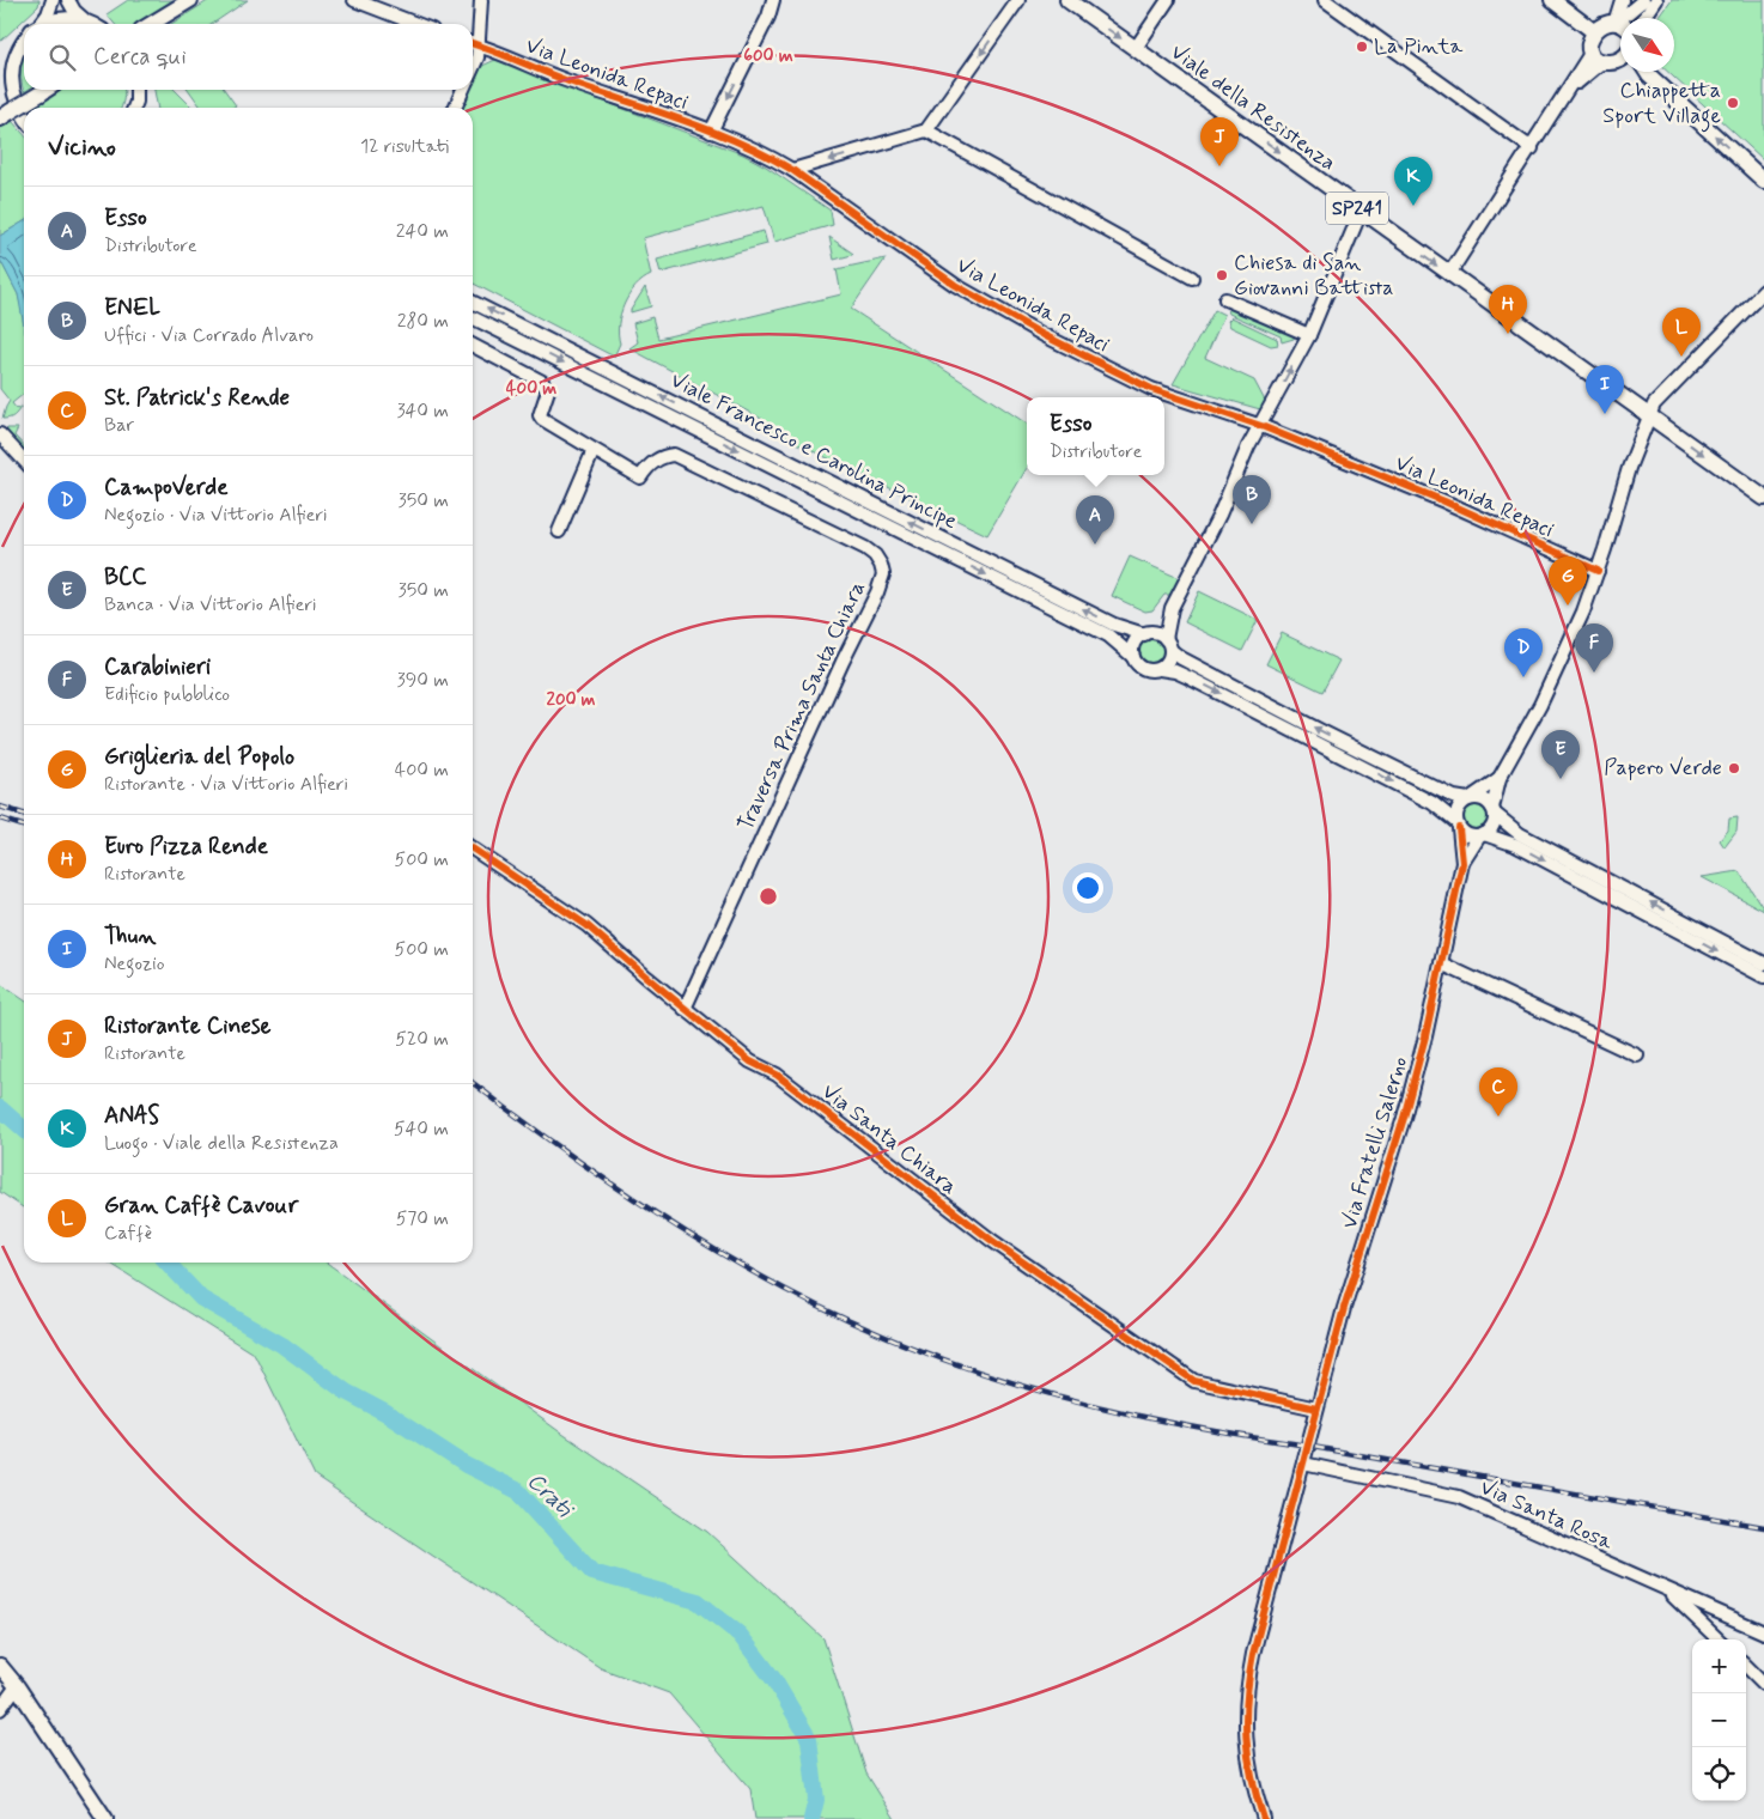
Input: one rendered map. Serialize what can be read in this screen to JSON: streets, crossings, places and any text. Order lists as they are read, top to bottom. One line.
{"streets":{"main road":["Viale della Resistenza","SP241"],"street":["Via Leonida Repaci","Viale Francesco e Carolina Principe","Traversa Prima Santa Chiara","Via Santa Chiara","Via Fratelli Salerno","Via Santa Rosa"]},"crossings":[["Viale della Resistenza","SP241"],["Viale Francesco e Carolina Principe","Via Fratelli Salerno"],["Traversa Prima Santa Chiara","Via Santa Chiara"],["Via Santa Chiara","Via Fratelli Salerno"],["Via Fratelli Salerno","Via Santa Rosa"]],"one_way":["Viale della Resistenza"],"water":["Crati"],"places":["La Pinta","Chiappetta Sport Village","Chiesa di San Giovanni Battista","Papero Verde"],"north":"bottom right","page":{"search":"Cerca qui","heading":["Vicino","12 risultati"],"pins":["J","K","H","L","I","B","A","G","F","D","E","C"],"list":[{"mark":"A","name":"Esso","note":"Distributore","value":"240 m"},{"mark":"B","name":"ENEL","note":"Uffici · Via Corrado Alvaro","value":"280 m"},{"mark":"C","name":"St. Patrick's Rende","note":"Bar","value":"340 m"},{"mark":"D","name":"CampoVerde","note":"Negozio · Via Vittorio Alfieri","value":"350 m"},{"mark":"E","name":"BCC","note":"Banca · Via Vittorio Alfieri","value":"350 m"},{"mark":"F","name":"Carabinieri","note":"Edificio pubblico","value":"390 m"},{"mark":"G","name":"Griglieria del Popolo","note":"Ristorante · Via Vittorio Alfieri","value":"400 m"},{"mark":"H","name":"Euro Pizza Rende","note":"Ristorante","value":"500 m"},{"mark":"I","name":"Thun","note":"Negozio","value":"500 m"},{"mark":"J","name":"Ristorante Cinese","note":"Ristorante","value":"520 m"},{"mark":"K","name":"ANAS","note":"Luogo · Viale della Resistenza","value":"540 m"},{"mark":"L","name":"Gran Caffè Cavour","note":"Caffè","value":"570 m"}],"popup":["Esso","Distributore"],"map_buttons":["+","−"]},"rings":["600 m","400 m","200 m"]}
